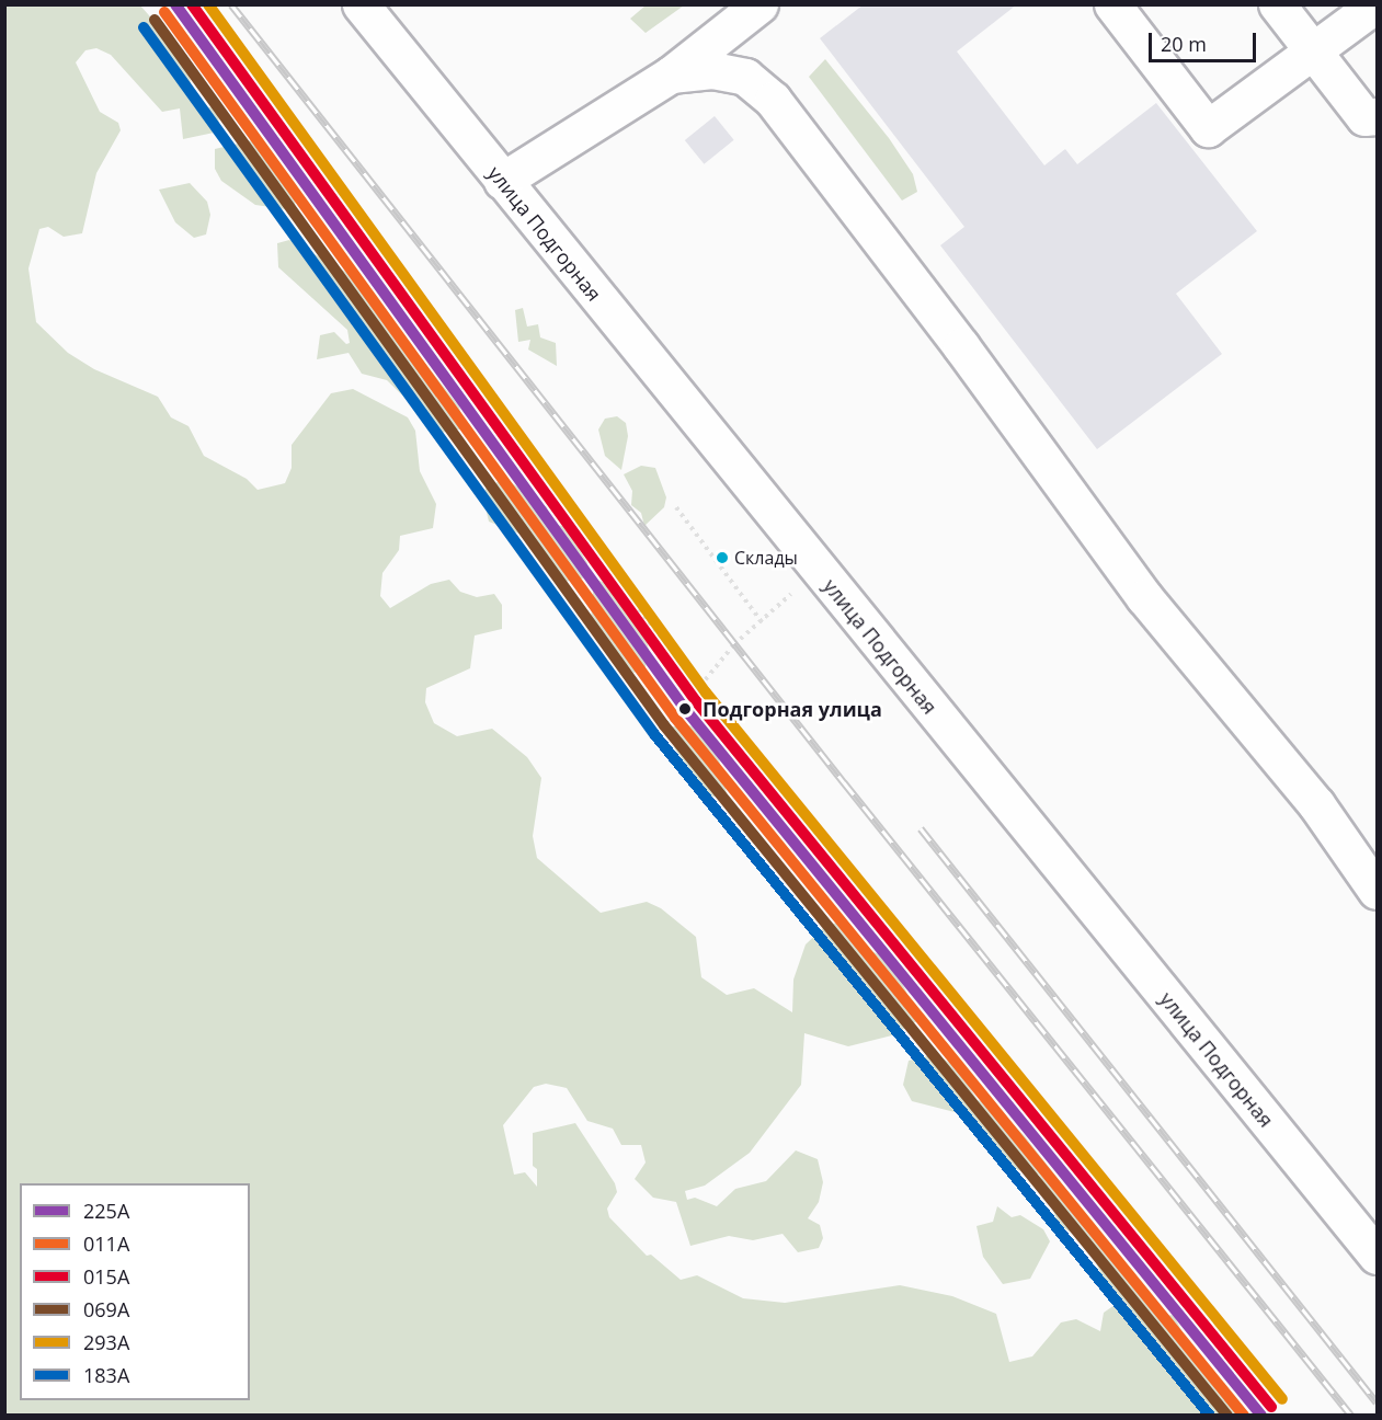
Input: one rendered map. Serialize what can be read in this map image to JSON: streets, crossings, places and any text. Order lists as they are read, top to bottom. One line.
{"streets":{"main road":["улица Подгорная"]},"places":["Склады","Подгорная улица"],"lines":["transit line 225А","transit line 015А","transit line 293А","transit line 011А","transit line 069А","transit line 183А"],"legend":["225А","011А","015А","069А","293А","183А"],"scale_bar":"20 m"}
